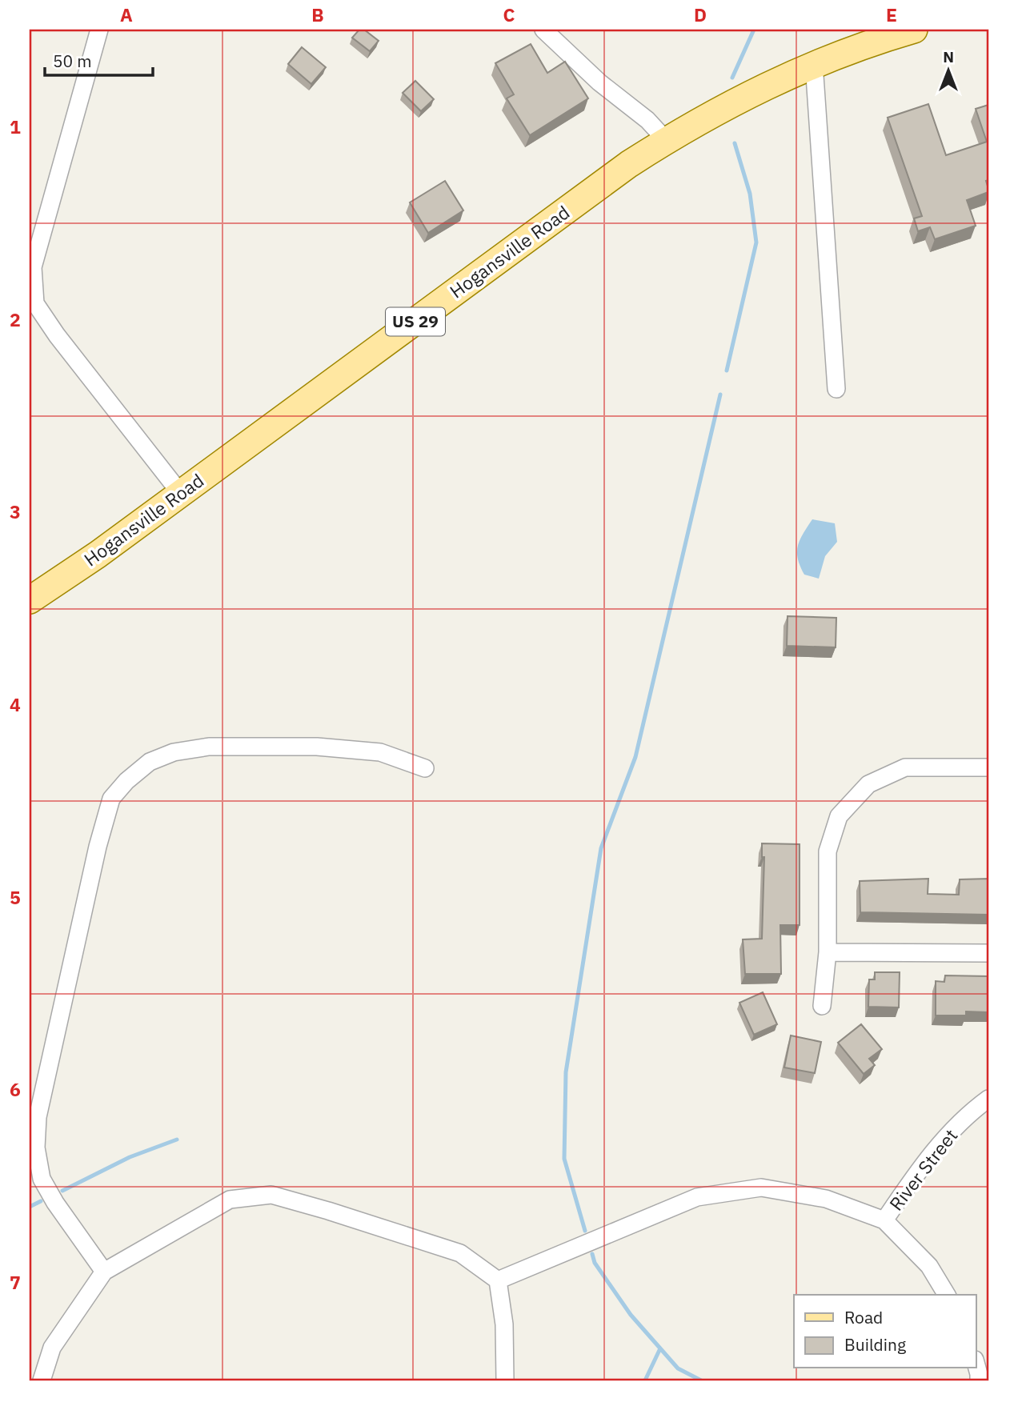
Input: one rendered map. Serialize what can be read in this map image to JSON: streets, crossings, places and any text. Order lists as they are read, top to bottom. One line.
{"streets":{"main road":["Hogansville Road","US 29"],"street":["River Street"]},"legend":["Road","Building"],"scale_bar":"50 m","north":"top","grid":{"columns":["A","B","C","D","E"],"rows":["1","2","3","4","5","6","7"]}}
